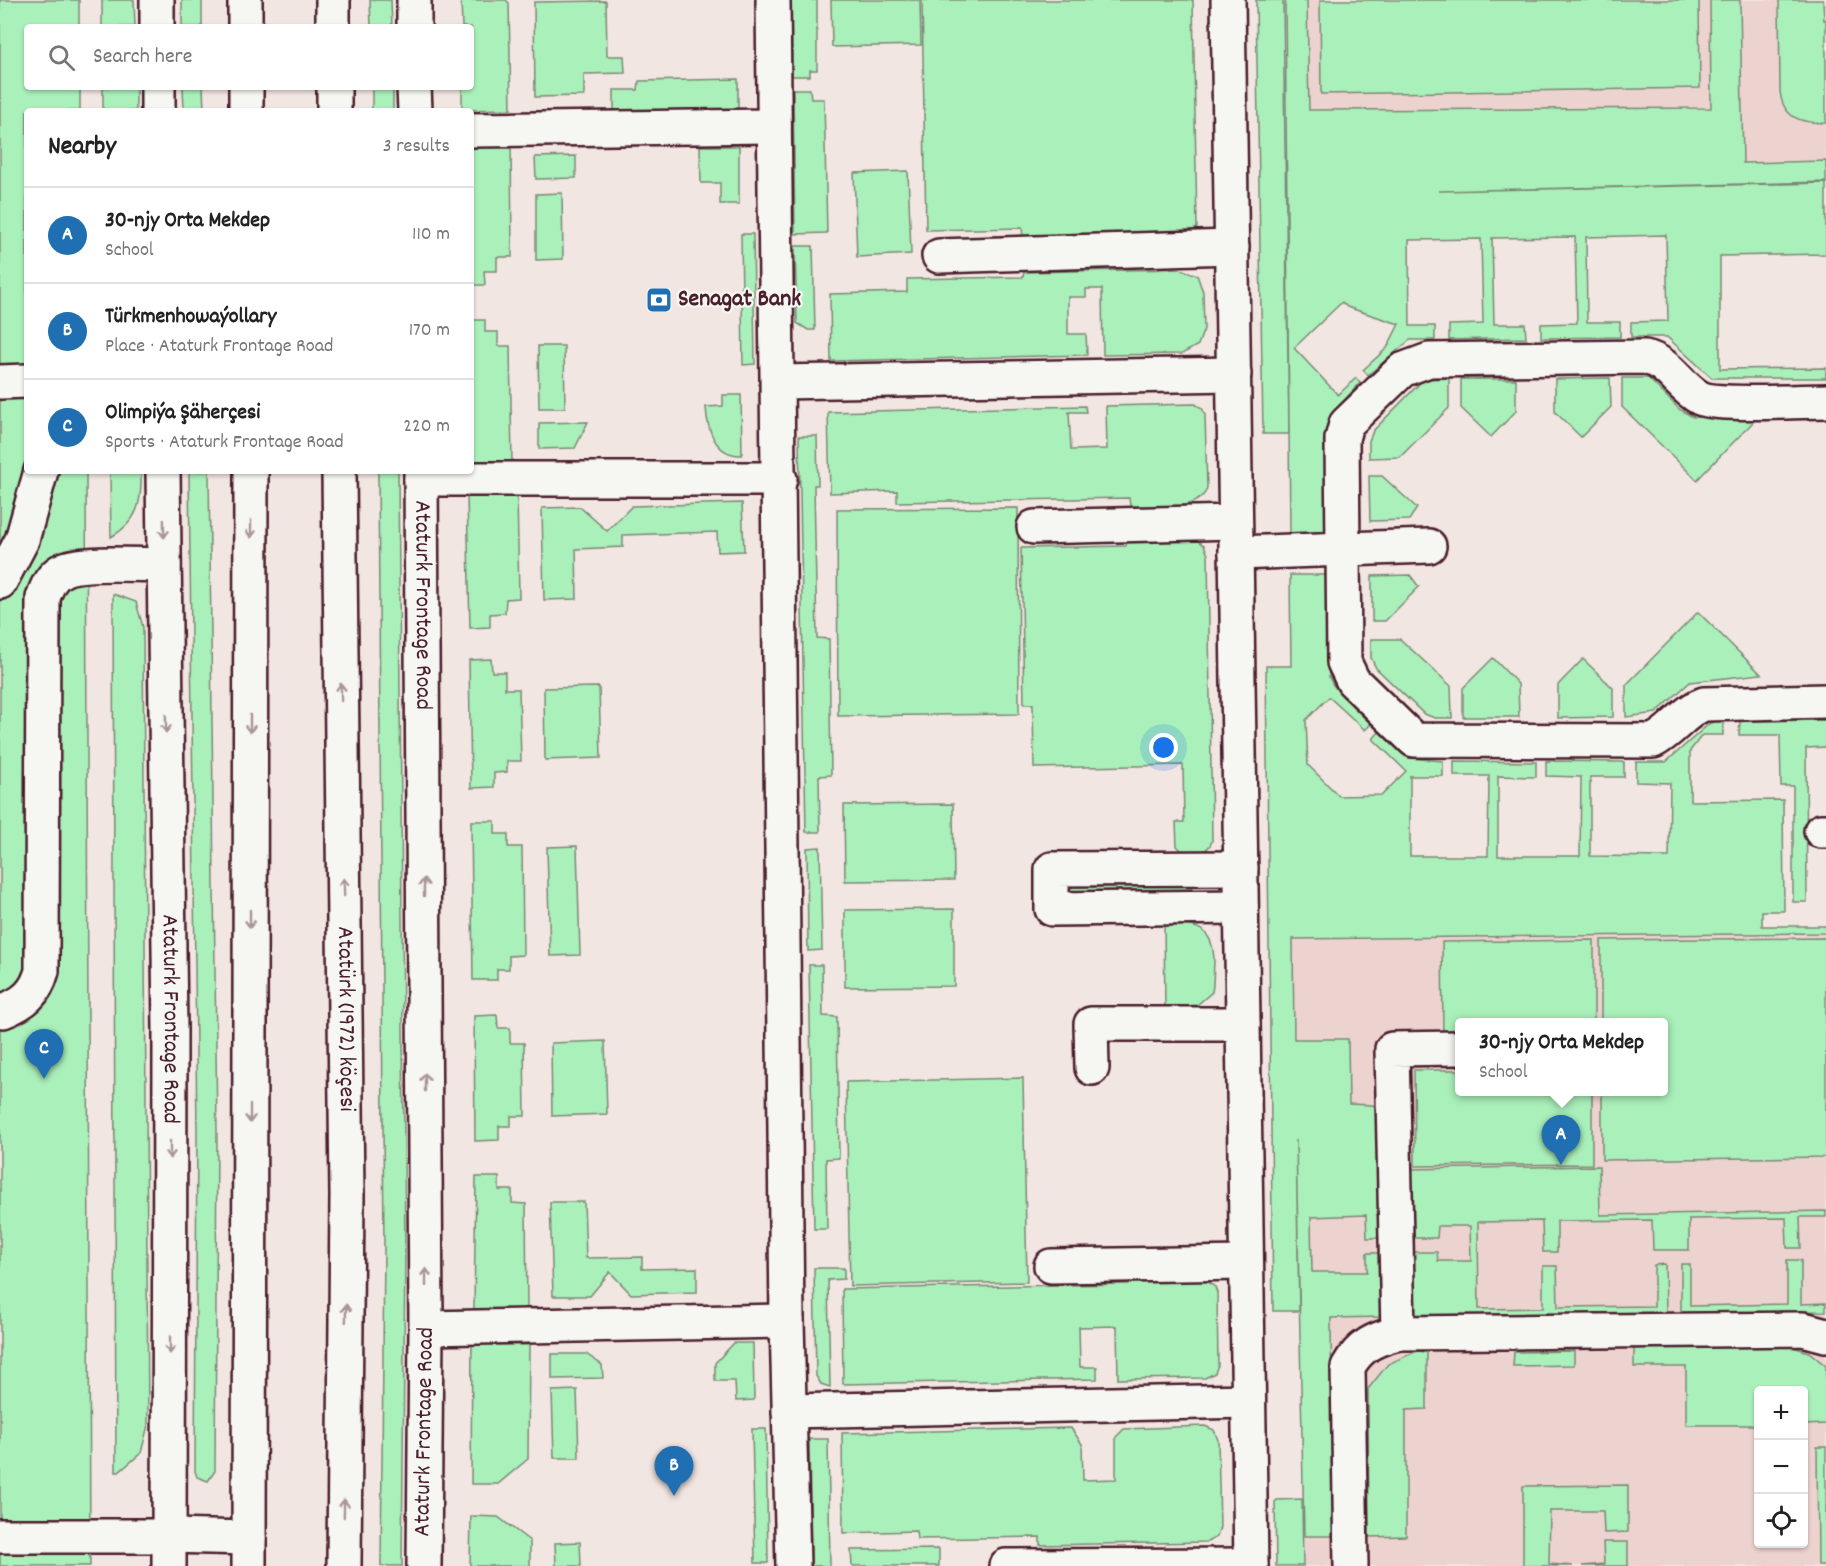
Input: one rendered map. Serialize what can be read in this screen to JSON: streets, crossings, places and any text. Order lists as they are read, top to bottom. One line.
{"streets":{"street":["Ataturk Frontage Road","Atatürk (1972) köçesi"]},"places":{"bank":["Senagat Bank"]},"page":{"search":"Search here","heading":["Nearby","3 results"],"list":[{"mark":"A","name":"30-njy Orta Mekdep","note":"School","value":"110 m"},{"mark":"B","name":"Türkmenhowaýollary","note":"Place · Ataturk Frontage Road","value":"170 m"},{"mark":"C","name":"Olimpiýa Şäherçesi","note":"Sports · Ataturk Frontage Road","value":"220 m"}],"popup":["30-njy Orta Mekdep","School"],"pins":["C","A","B"],"map_buttons":["+","−"]}}
